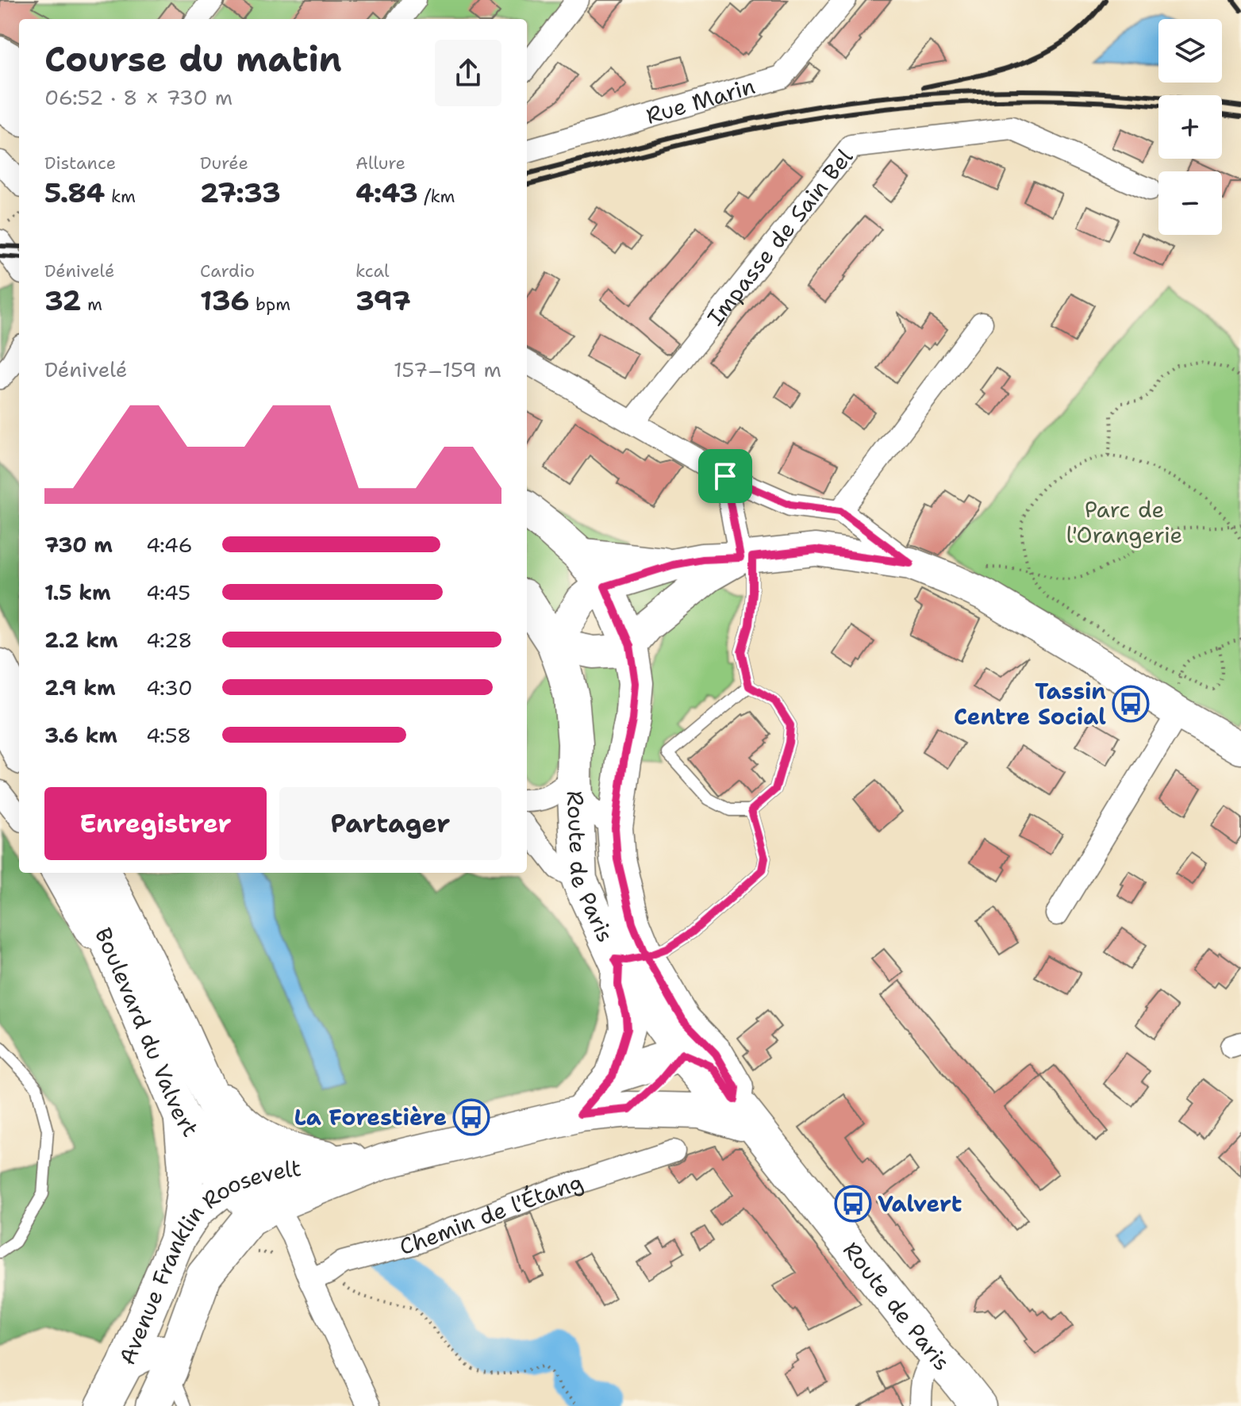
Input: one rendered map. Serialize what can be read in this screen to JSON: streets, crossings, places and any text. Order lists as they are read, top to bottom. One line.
{"streets":{"main road":["Route de Paris","Boulevard du Valvert","Avenue Franklin Roosevelt"],"street":["Rue Marin","Impasse de Sain Bel","Chemin de l'Étang"]},"crossings":[["Boulevard du Valvert","Avenue Franklin Roosevelt"]],"parks":["Parc de l'Orangerie"],"places":{"bus stop":["Tassin Centre Social","La Forestière","Valvert"]},"page":{"map_buttons":["+","−"],"heading":["Course du matin","06:52 · 8 × 730 m"],"stats":[["Distance","5.84 km"],["Durée","27:33"],["Allure","4:43 /km"],["Dénivelé","32 m"],["Cardio","136 bpm"],["kcal","397"]],"chart":["Dénivelé","157–159 m"],"list":[{"name":"730 m","note":"4:46"},{"name":"1.5 km","note":"4:45"},{"name":"2.2 km","note":"4:28"},{"name":"2.9 km","note":"4:30"},{"name":"3.6 km","note":"4:58"}],"buttons":["Enregistrer","Partager"]}}
